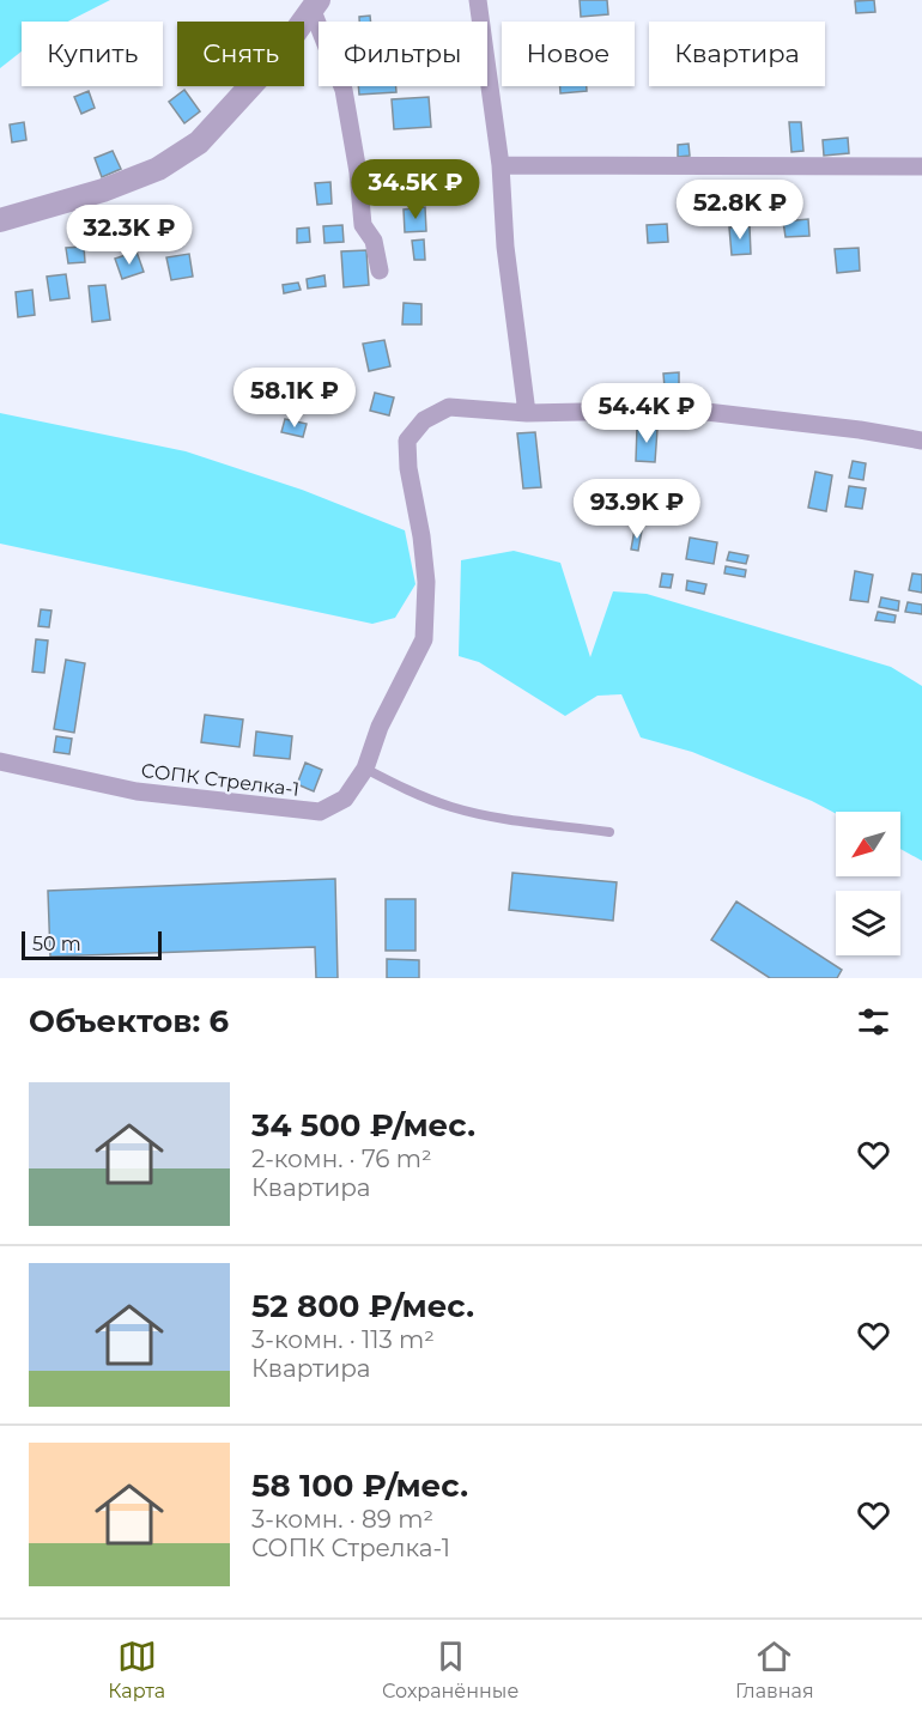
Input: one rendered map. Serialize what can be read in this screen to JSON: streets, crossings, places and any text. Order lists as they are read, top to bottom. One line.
{"streets":{"street":["СОПК Стрелка-1"]},"scale_bar":"50 m","north":"bottom left","page":{"chip":["Купить","Снять","Фильтры","Новое","Квартира"],"price":["34.5K ₽","52.8K ₽","32.3K ₽","58.1K ₽","54.4K ₽","93.9K ₽"],"scale":"50 m","heading":"Объектов: 6","list":[{"name":"34 500 ₽/мес.","note":"2-комн. · 76 m² · Квартира"},{"name":"52 800 ₽/мес.","note":"3-комн. · 113 m² · Квартира"},{"name":"58 100 ₽/мес.","note":"3-комн. · 89 m² · СОПК Стрелка-1"}],"tabs":["Карта","Сохранённые","Главная"]}}
